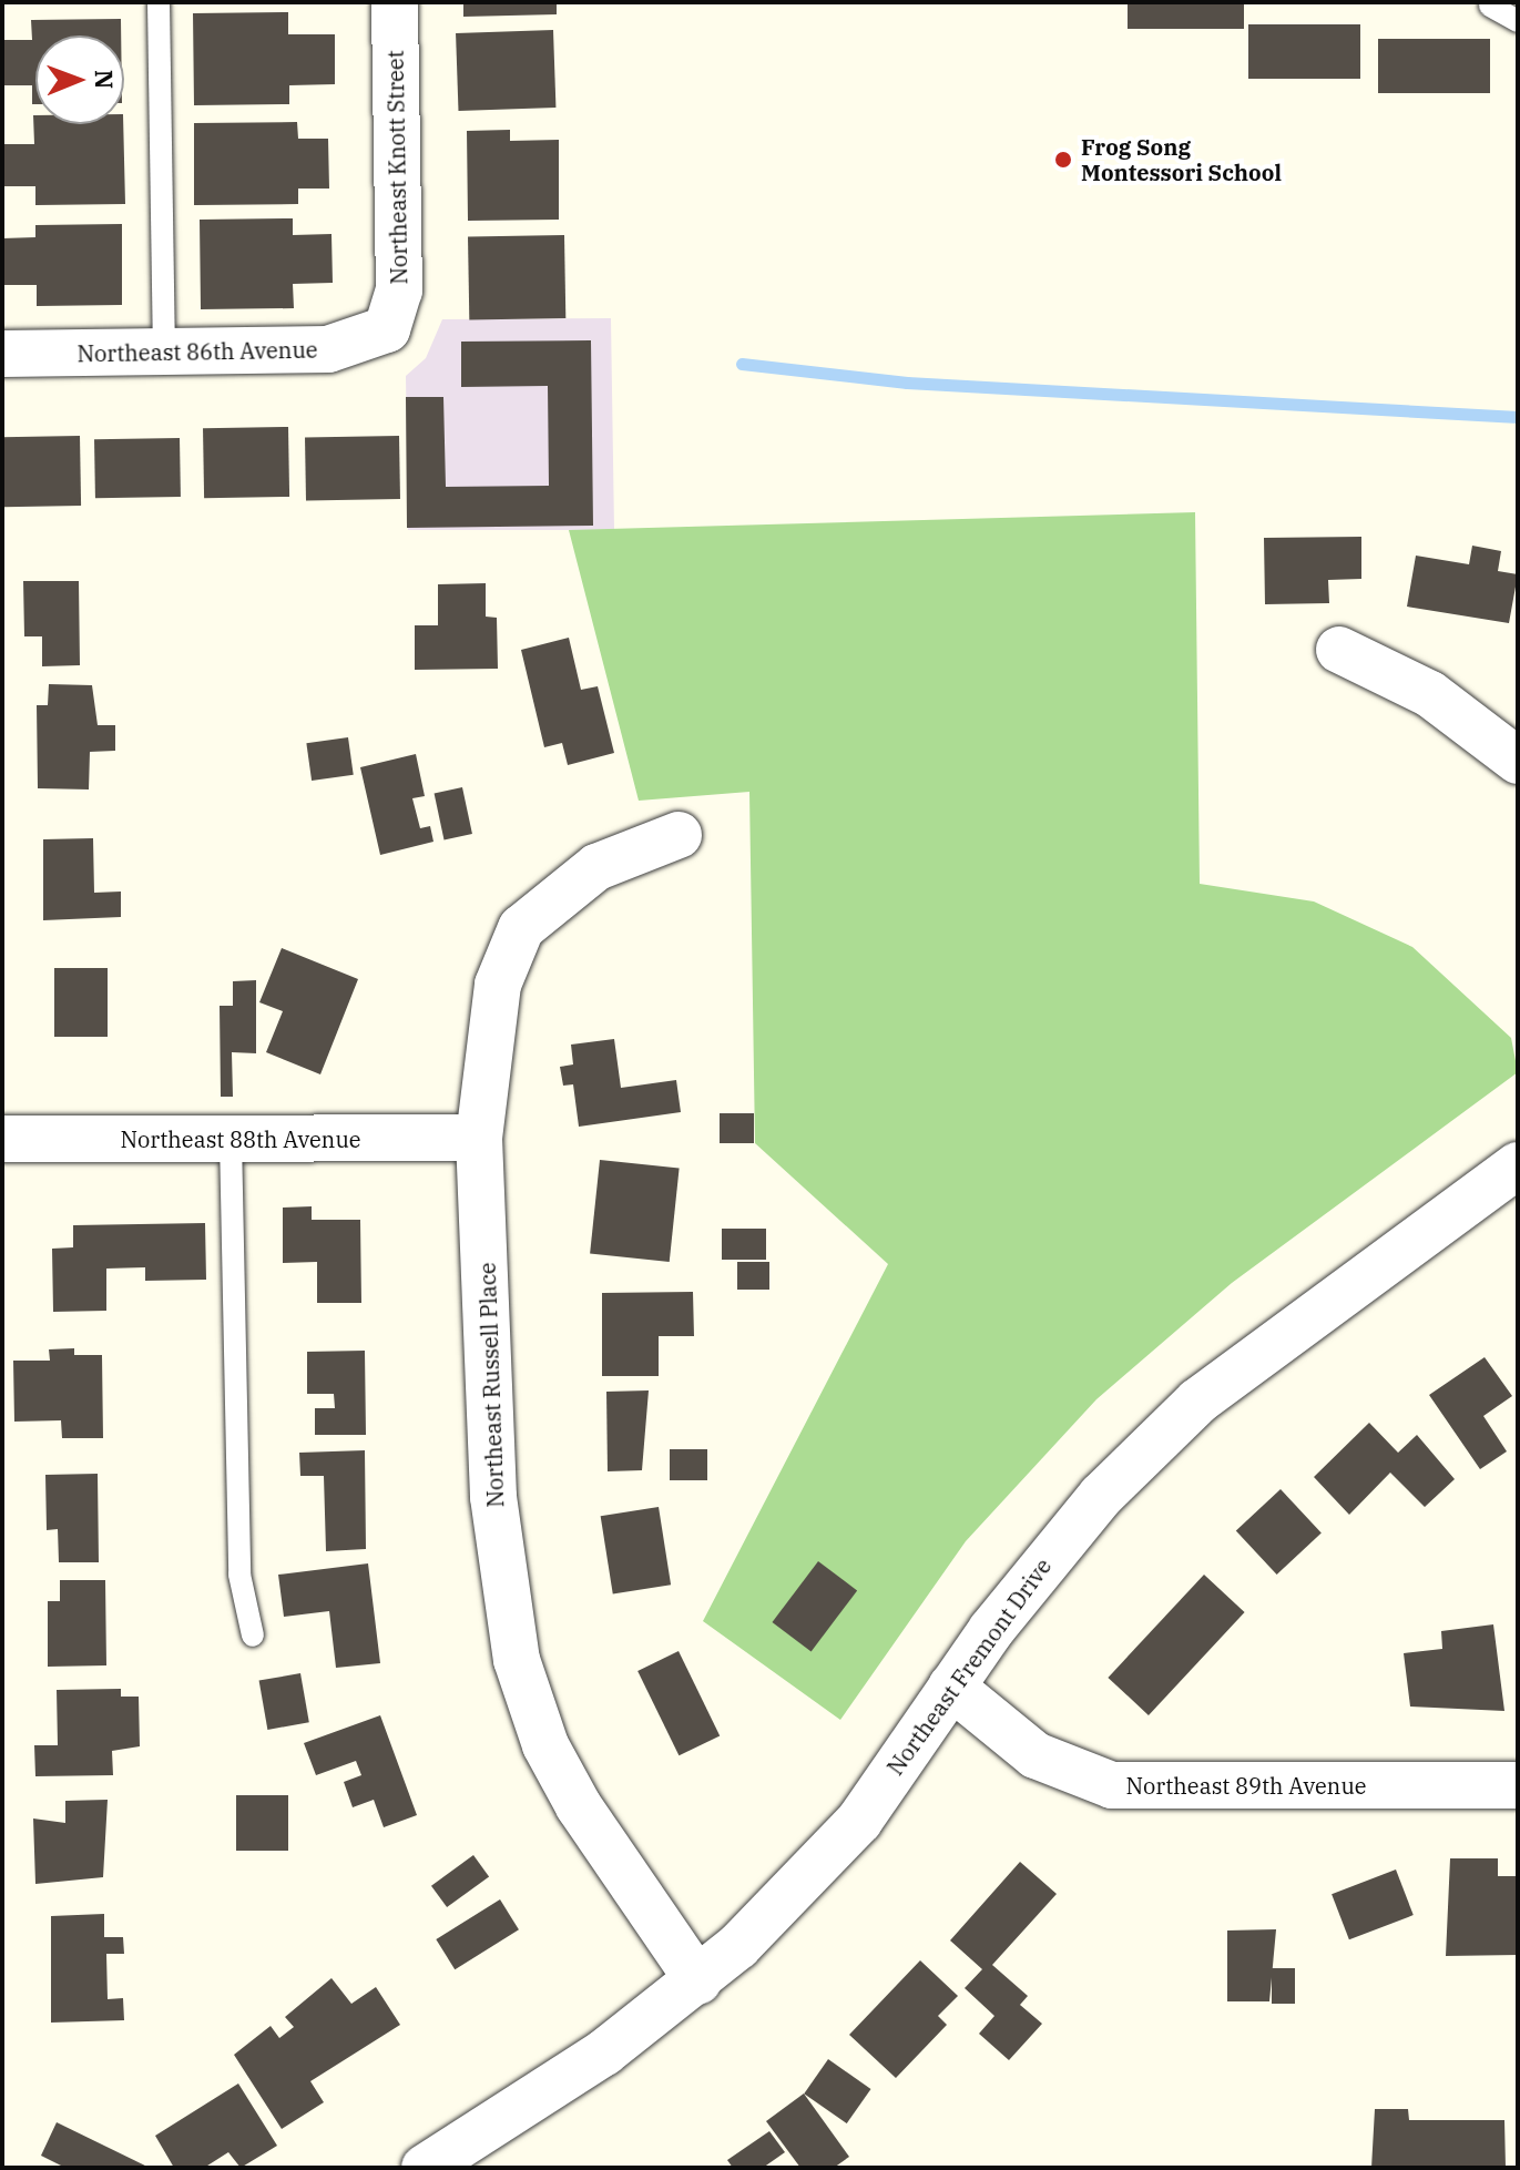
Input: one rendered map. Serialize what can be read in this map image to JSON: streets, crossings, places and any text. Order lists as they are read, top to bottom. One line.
{"streets":{"street":["Northeast Knott Street","Northeast 86th Avenue","Northeast 88th Avenue","Northeast Russell Place","Northeast Fremont Drive","Northeast 89th Avenue"]},"crossings":[["Northeast Knott Street","Northeast 86th Avenue"],["Northeast 88th Avenue","Northeast Russell Place"],["Northeast Russell Place","Northeast Fremont Drive"],["Northeast Fremont Drive","Northeast 89th Avenue"]],"places":["Frog Song Montessori School"],"north":"right"}
